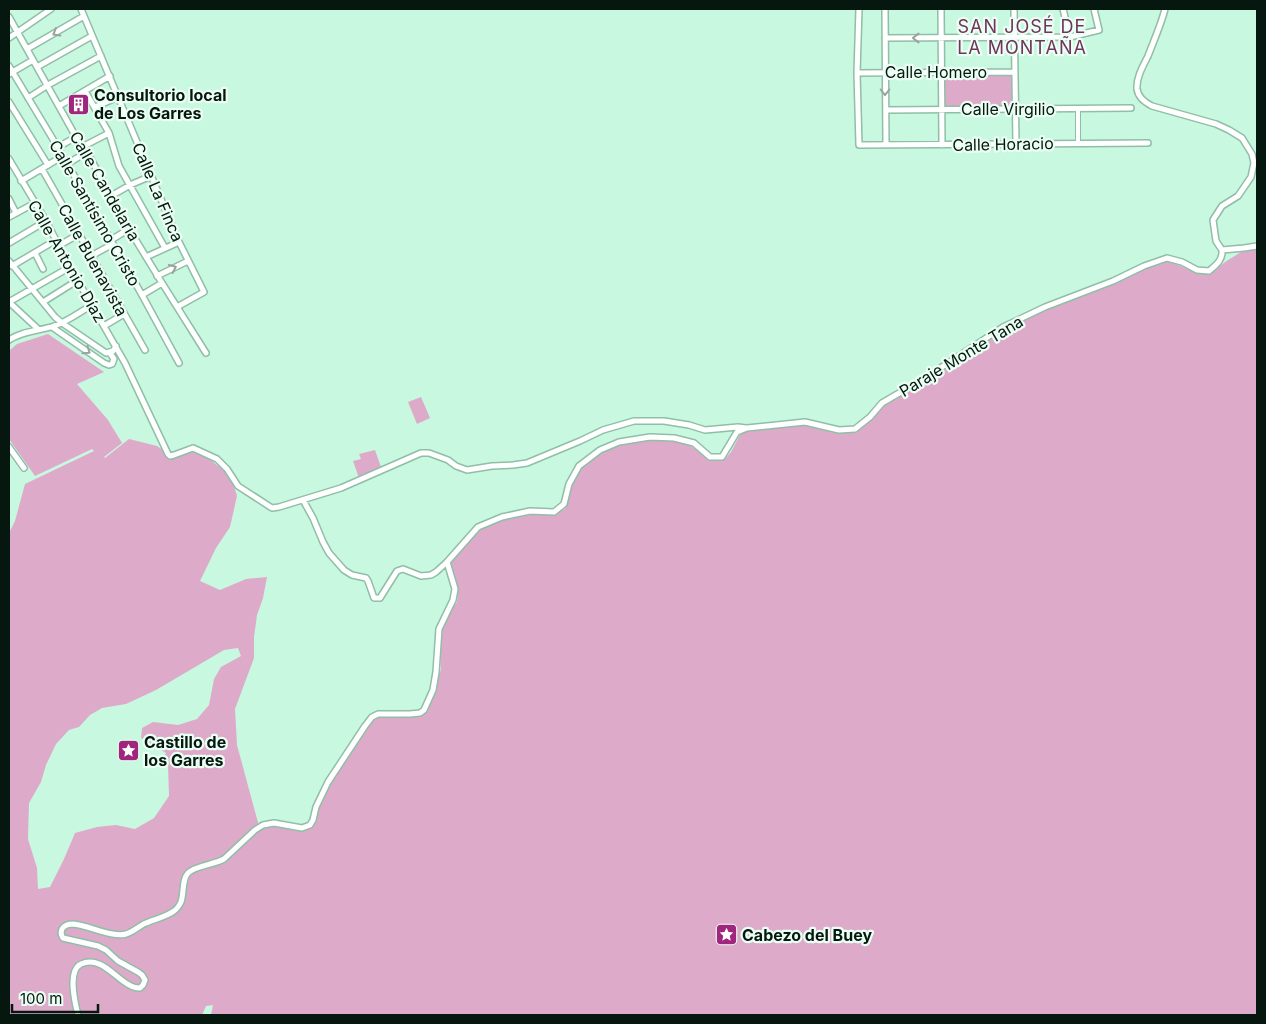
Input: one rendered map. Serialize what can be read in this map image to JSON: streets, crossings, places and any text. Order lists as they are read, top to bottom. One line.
{"streets":{"street":["Calle Homero","Calle Virgilio","Calle Horacio","Calle Candelaria","Calle La Finca","Calle Santísimo Cristo","Calle Buenavista","Calle Antonio Díaz","Paraje Monte Tana"]},"crossings":[["Calle Homero","Calle Horacio"],["Calle Candelaria","Calle La Finca"],["Calle Antonio Díaz","Paraje Monte Tana"]],"districts":["SAN JOSÉ DE LA MONTAÑA"],"places":{"building":["Consultorio local de Los Garres"],"place":["Castillo de los Garres","Cabezo del Buey"]},"scale_bar":"100 m"}
